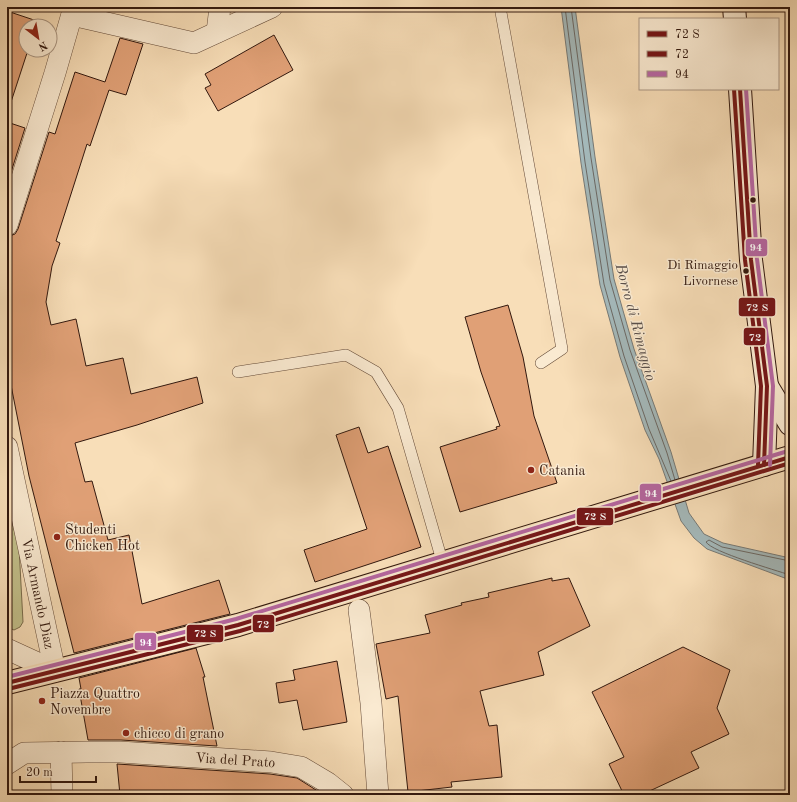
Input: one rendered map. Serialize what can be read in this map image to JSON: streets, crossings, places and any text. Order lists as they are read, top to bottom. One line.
{"streets":{"street":["Via Armando Diaz","Via del Prato"]},"water":["Borro di Rimaggio"],"places":["Di Rimaggio Livornese","Catania","Studenti Chicken Hot","Piazza Quattro Novembre","chicco di grano"],"lines":["transit line 72","transit line 94"],"legend":["72 S","72","94"],"scale_bar":"20 m","north":"bottom right"}
